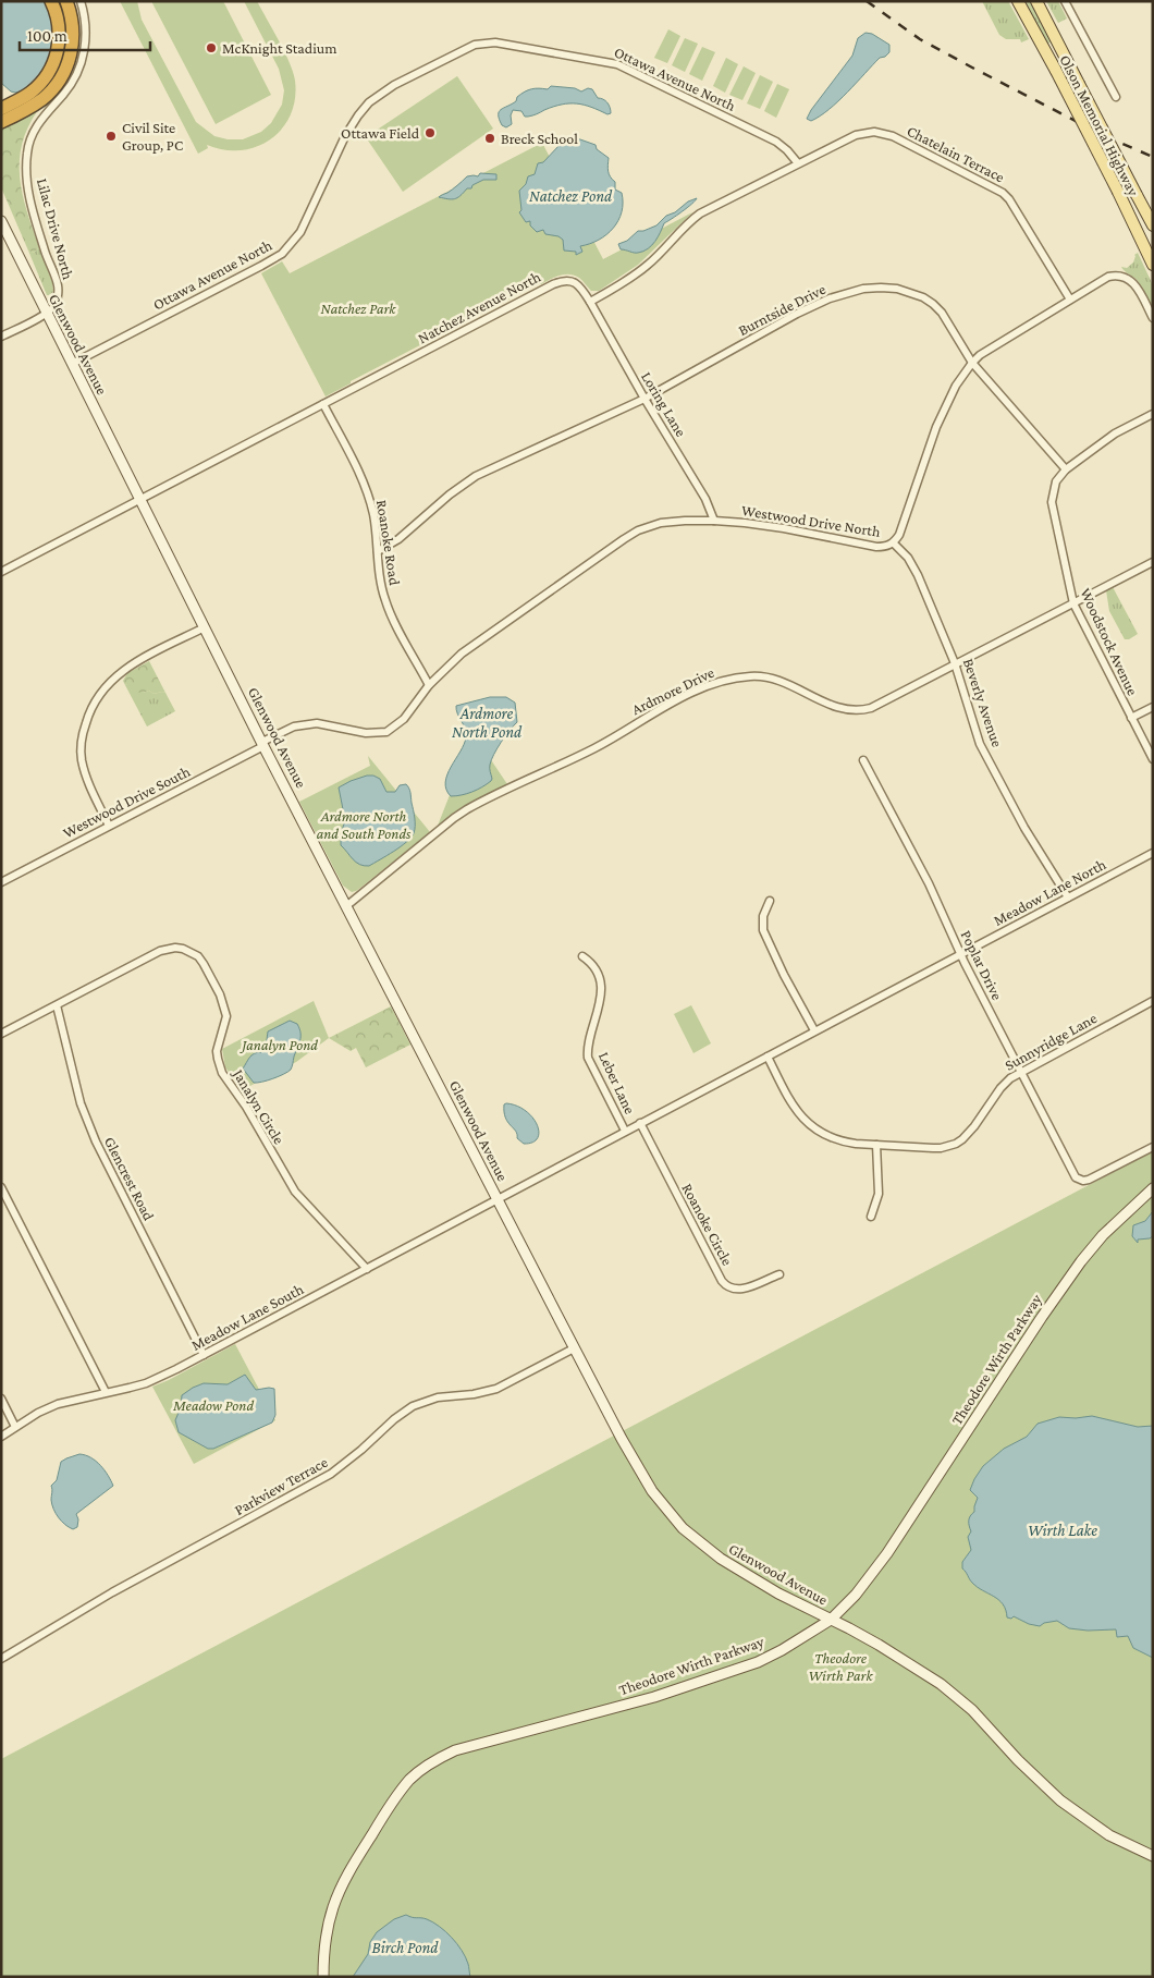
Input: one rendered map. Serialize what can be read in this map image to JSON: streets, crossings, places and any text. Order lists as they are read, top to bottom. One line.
{"streets":{"main road":["Olson Memorial Highway"],"street":["Ottawa Avenue North","Chatelain Terrace","Lilac Drive North","Natchez Avenue North","Burntside Drive","Glenwood Avenue","Loring Lane","Westwood Drive North","Roanoke Road","Woodstock Avenue","Ardmore Drive","Beverly Avenue","Westwood Drive South","Meadow Lane North","Poplar Drive","Sunnyridge Lane","Leber Lane","Janalyn Circle","Glencrest Road","Roanoke Circle","Meadow Lane South","Theodore Wirth Parkway","Parkview Terrace"]},"crossings":[["Ottawa Avenue North","Chatelain Terrace"],["Ottawa Avenue North","Glenwood Avenue"],["Chatelain Terrace","Westwood Drive North"],["Lilac Drive North","Glenwood Avenue"],["Natchez Avenue North","Glenwood Avenue"],["Natchez Avenue North","Loring Lane"],["Natchez Avenue North","Roanoke Road"],["Burntside Drive","Loring Lane"],["Burntside Drive","Westwood Drive North"],["Burntside Drive","Roanoke Road"],["Burntside Drive","Woodstock Avenue"],["Glenwood Avenue","Westwood Drive North"],["Glenwood Avenue","Ardmore Drive"],["Glenwood Avenue","Westwood Drive South"],["Glenwood Avenue","Meadow Lane South"],["Glenwood Avenue","Theodore Wirth Parkway"],["Glenwood Avenue","Parkview Terrace"],["Loring Lane","Westwood Drive North"],["Westwood Drive North","Roanoke Road"],["Westwood Drive North","Beverly Avenue"],["Westwood Drive North","Westwood Drive South"],["Woodstock Avenue","Ardmore Drive"],["Ardmore Drive","Beverly Avenue"],["Beverly Avenue","Meadow Lane North"],["Meadow Lane North","Poplar Drive"],["Meadow Lane North","Sunnyridge Lane"],["Meadow Lane North","Leber Lane"],["Meadow Lane North","Roanoke Circle"],["Poplar Drive","Sunnyridge Lane"],["Janalyn Circle","Glencrest Road"],["Janalyn Circle","Meadow Lane South"],["Glencrest Road","Meadow Lane South"]],"water":["Natchez Pond","Ardmore North Pond","Wirth Lake","Birch Pond"],"parks":["Natchez Park","Ardmore North and South Ponds","Janalyn Pond","Meadow Pond","Theodore Wirth Park"],"places":["McKnight Stadium","Ottawa Field","Civil Site Group, PC","Breck School"],"scale_bar":"100 m"}
